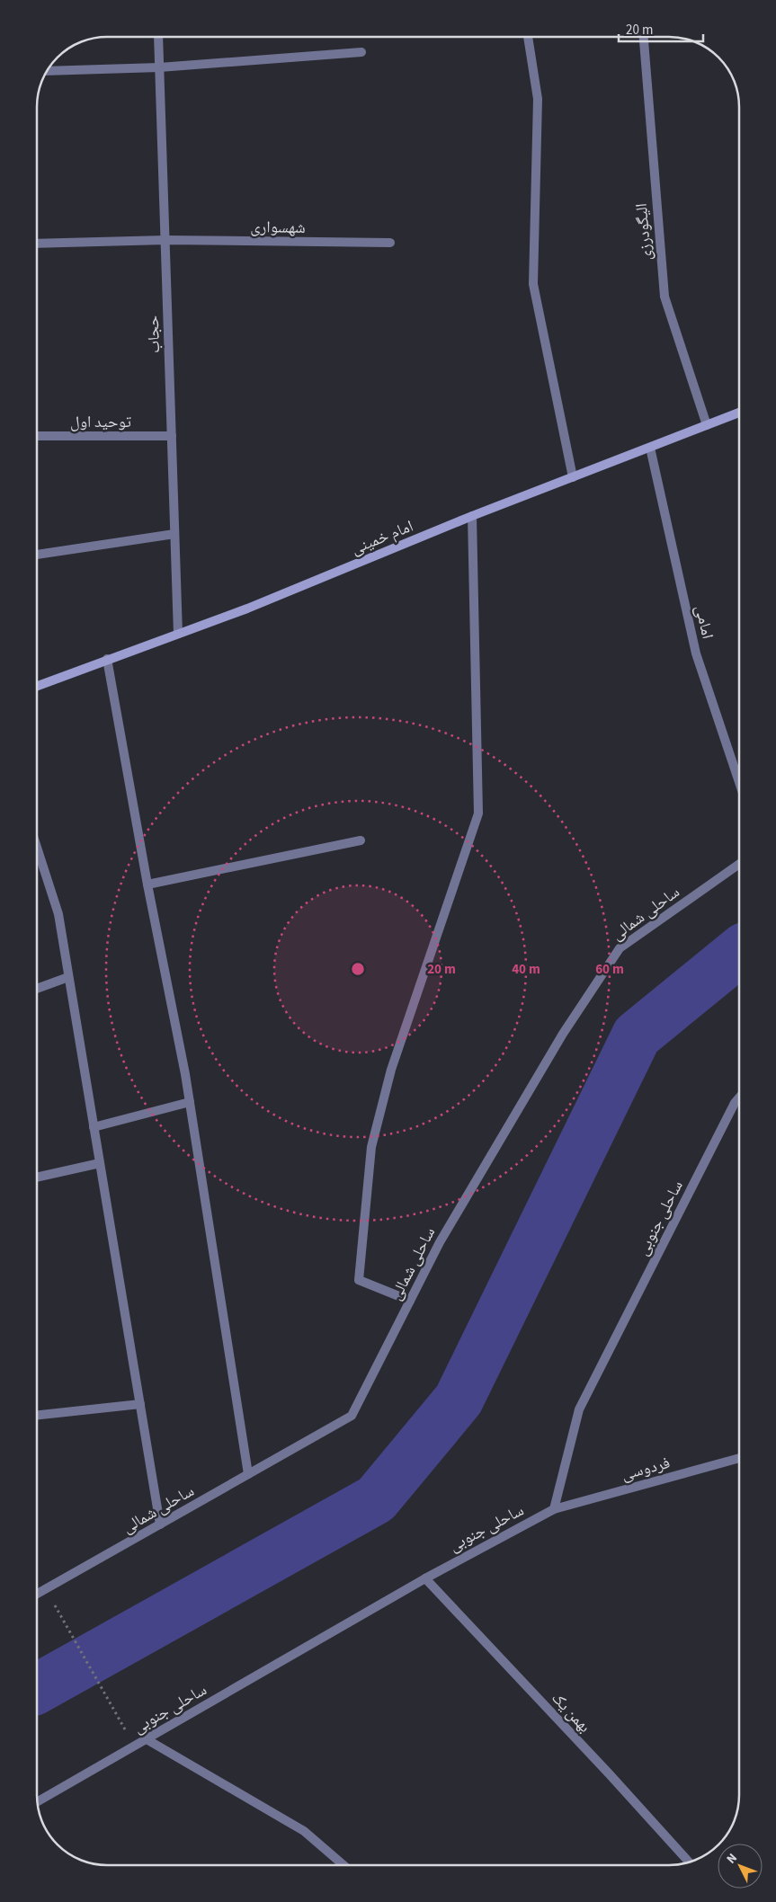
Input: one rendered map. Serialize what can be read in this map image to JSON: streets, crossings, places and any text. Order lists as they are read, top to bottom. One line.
{"streets":{"main road":["امام خمینی"],"street":["شهسواری","الیگودرزی","حجاب","توحید اول","امامی","ساحلی شمالی","ساحلی جنوبی","فردوسی","بهمن یک"]},"crossings":[["شهسواری","حجاب"],["الیگودرزی","امام خمینی"],["حجاب","توحید اول"],["حجاب","امام خمینی"],["امام خمینی","امامی"],["ساحلی جنوبی","فردوسی"],["ساحلی جنوبی","بهمن یک"]],"scale_bar":"20 m","north":"top left","rings":["20 m","40 m","60 m"]}
